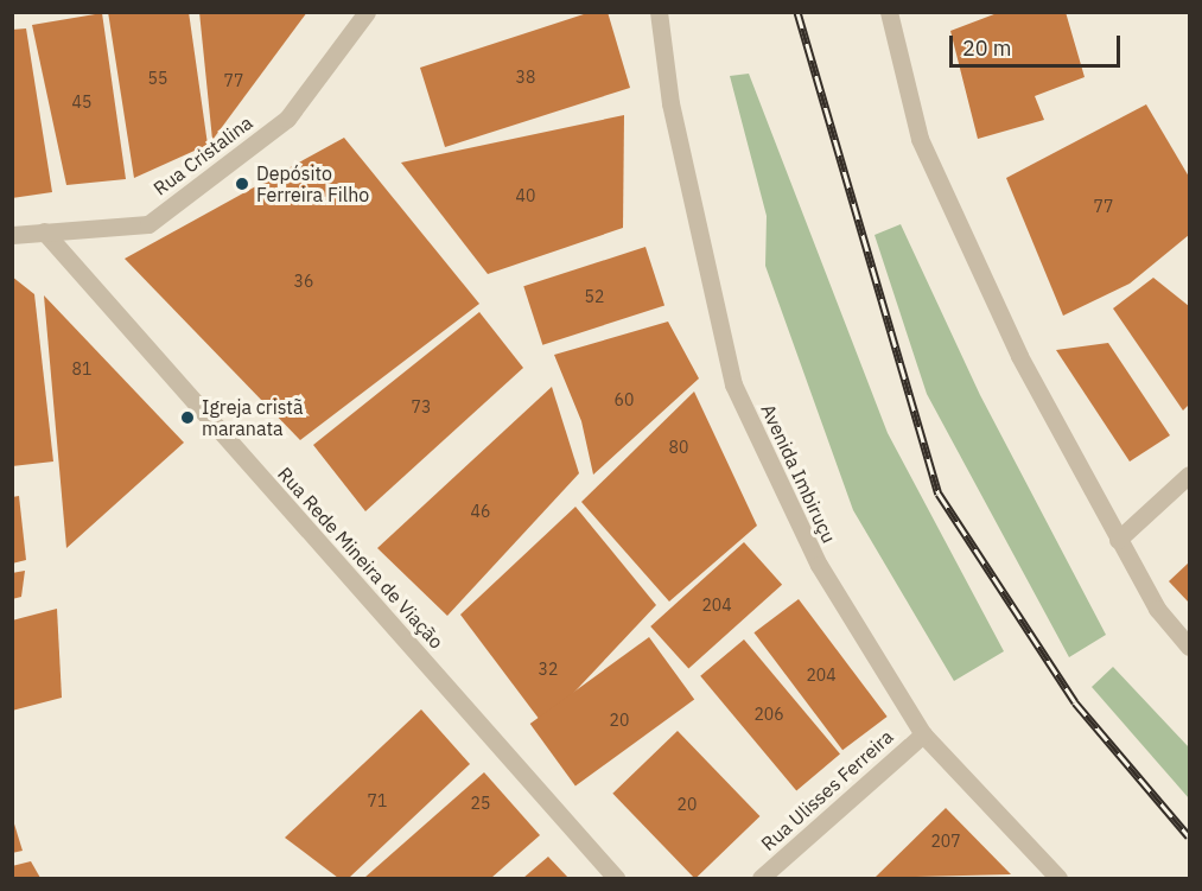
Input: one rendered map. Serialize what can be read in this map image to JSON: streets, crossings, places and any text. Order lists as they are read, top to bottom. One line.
{"streets":{"street":["Rua Cristalina","Avenida Imbiruçu","Rua Rede Mineira de Viação","Rua Ulisses Ferreira"]},"crossings":[["Rua Cristalina","Rua Rede Mineira de Viação"],["Avenida Imbiruçu","Rua Ulisses Ferreira"]],"places":["Depósito Ferreira Filho","Igreja cristã maranata"],"house_numbers":["38","55","77","45","40","77","36","52","81","60","73","80","46","204","32","204","206","20","71","25","20","207"],"scale_bar":"20 m"}
